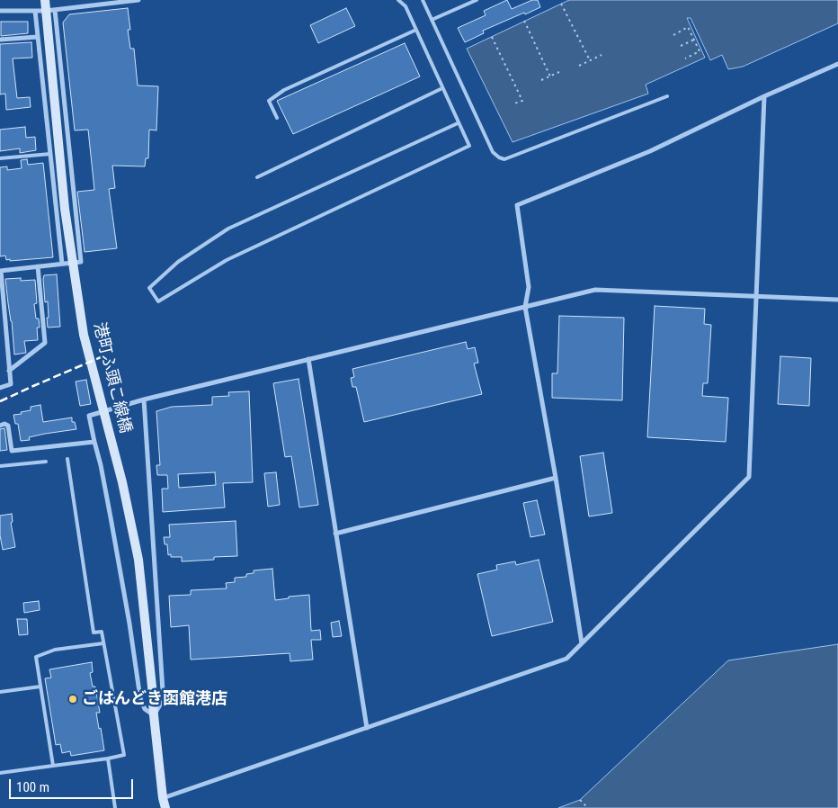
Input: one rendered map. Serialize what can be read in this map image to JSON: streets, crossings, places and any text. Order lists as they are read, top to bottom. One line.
{"streets":{"street":["港町ふ頭こ線橋"]},"places":["ごはんどき函館港店"],"scale_bar":"100 m"}
